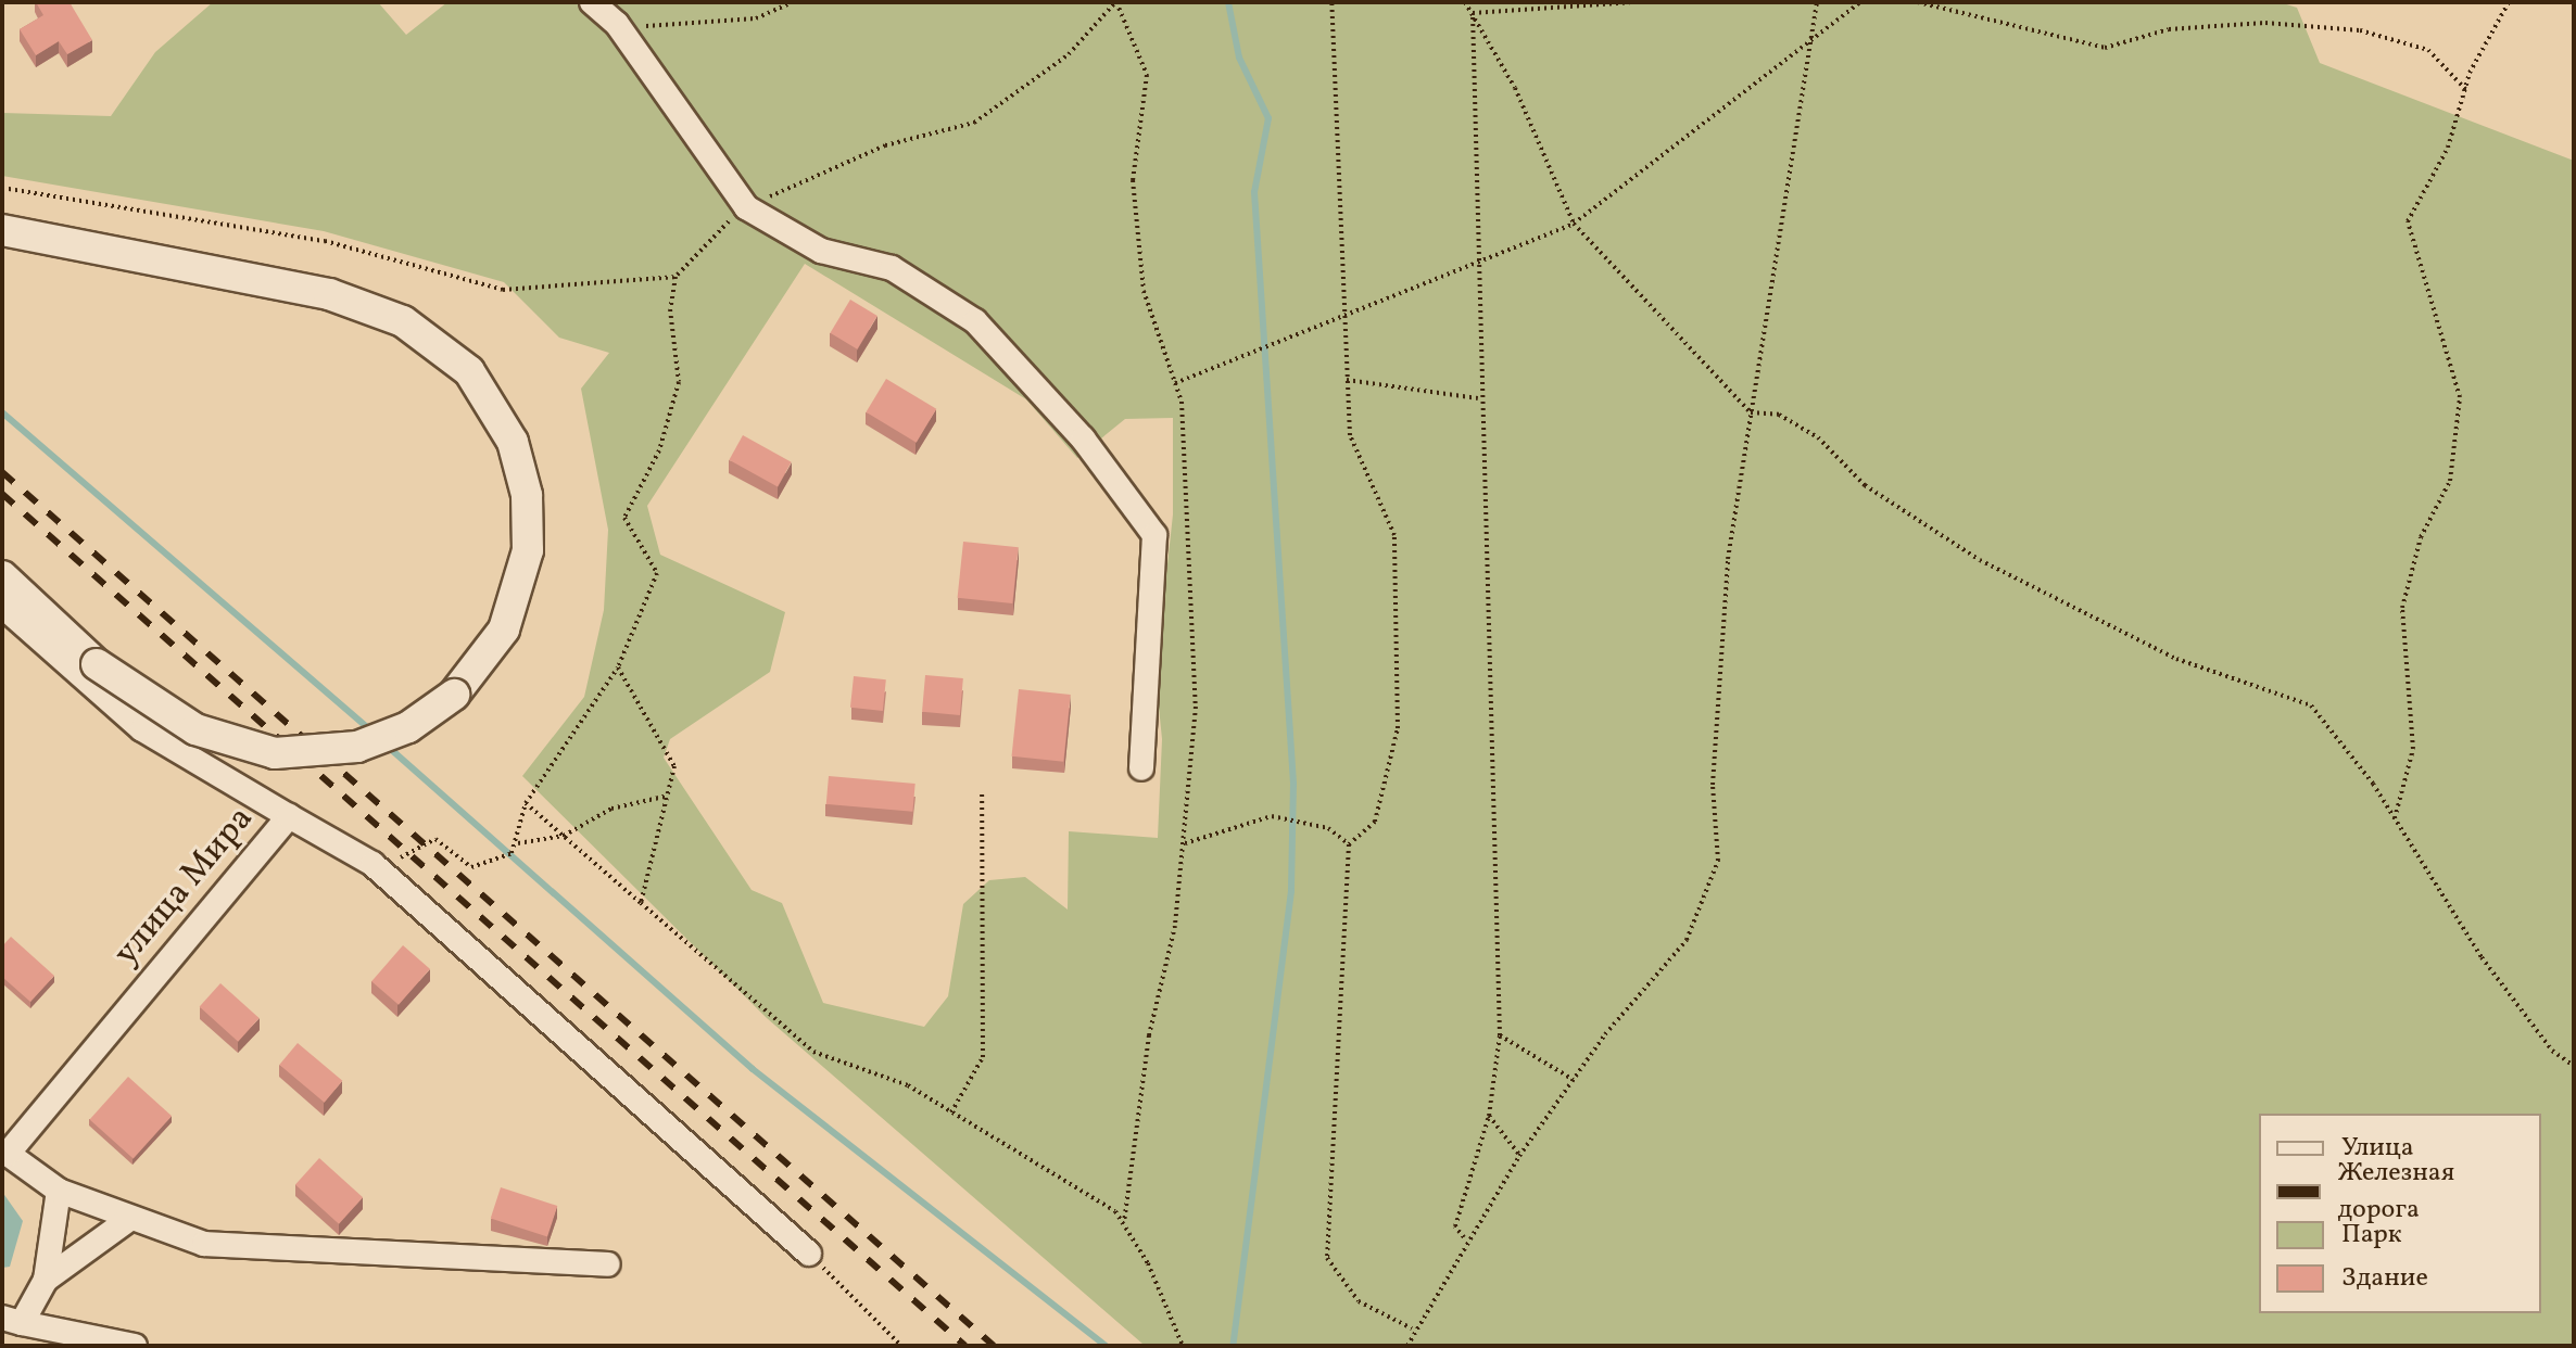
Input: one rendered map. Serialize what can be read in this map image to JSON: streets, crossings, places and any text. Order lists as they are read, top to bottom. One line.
{"streets":{"street":["улица Мира"]},"legend":["Улица","Железная дорога","Парк","Здание"]}
